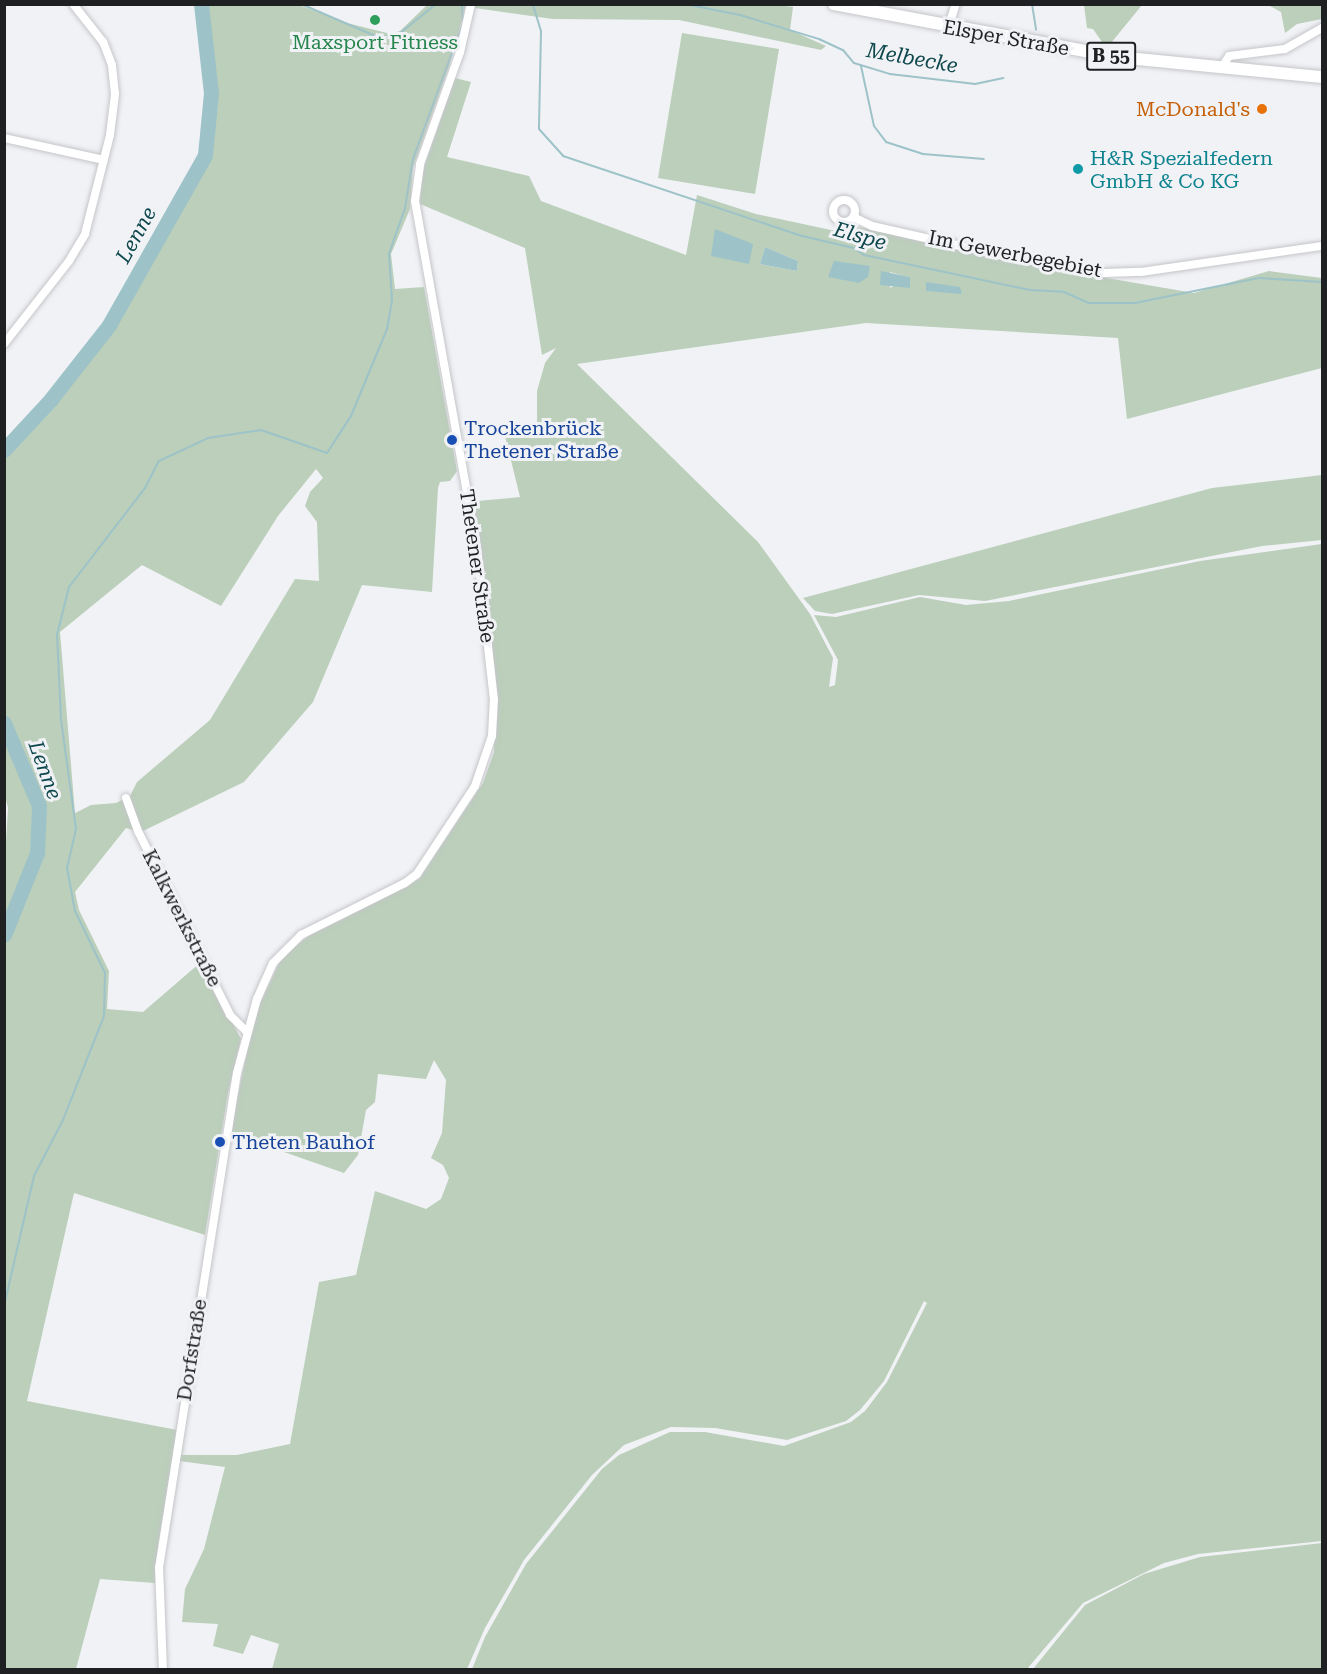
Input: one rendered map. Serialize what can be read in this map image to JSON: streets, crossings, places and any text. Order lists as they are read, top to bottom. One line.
{"streets":{"main road":["Elsper Straße","B 55"],"street":["Im Gewerbegebiet","Thetener Straße","Kalkwerkstraße","Dorfstraße"]},"crossings":[["Thetener Straße","Kalkwerkstraße"],["Thetener Straße","Dorfstraße"],["Kalkwerkstraße","Dorfstraße"]],"water":["Melbecke","Lenne","Elspe"],"places":["Maxsport Fitness","McDonald's","H&R Spezialfedern GmbH & Co KG","Trockenbrück Thetener Straße","Theten Bauhof"]}
